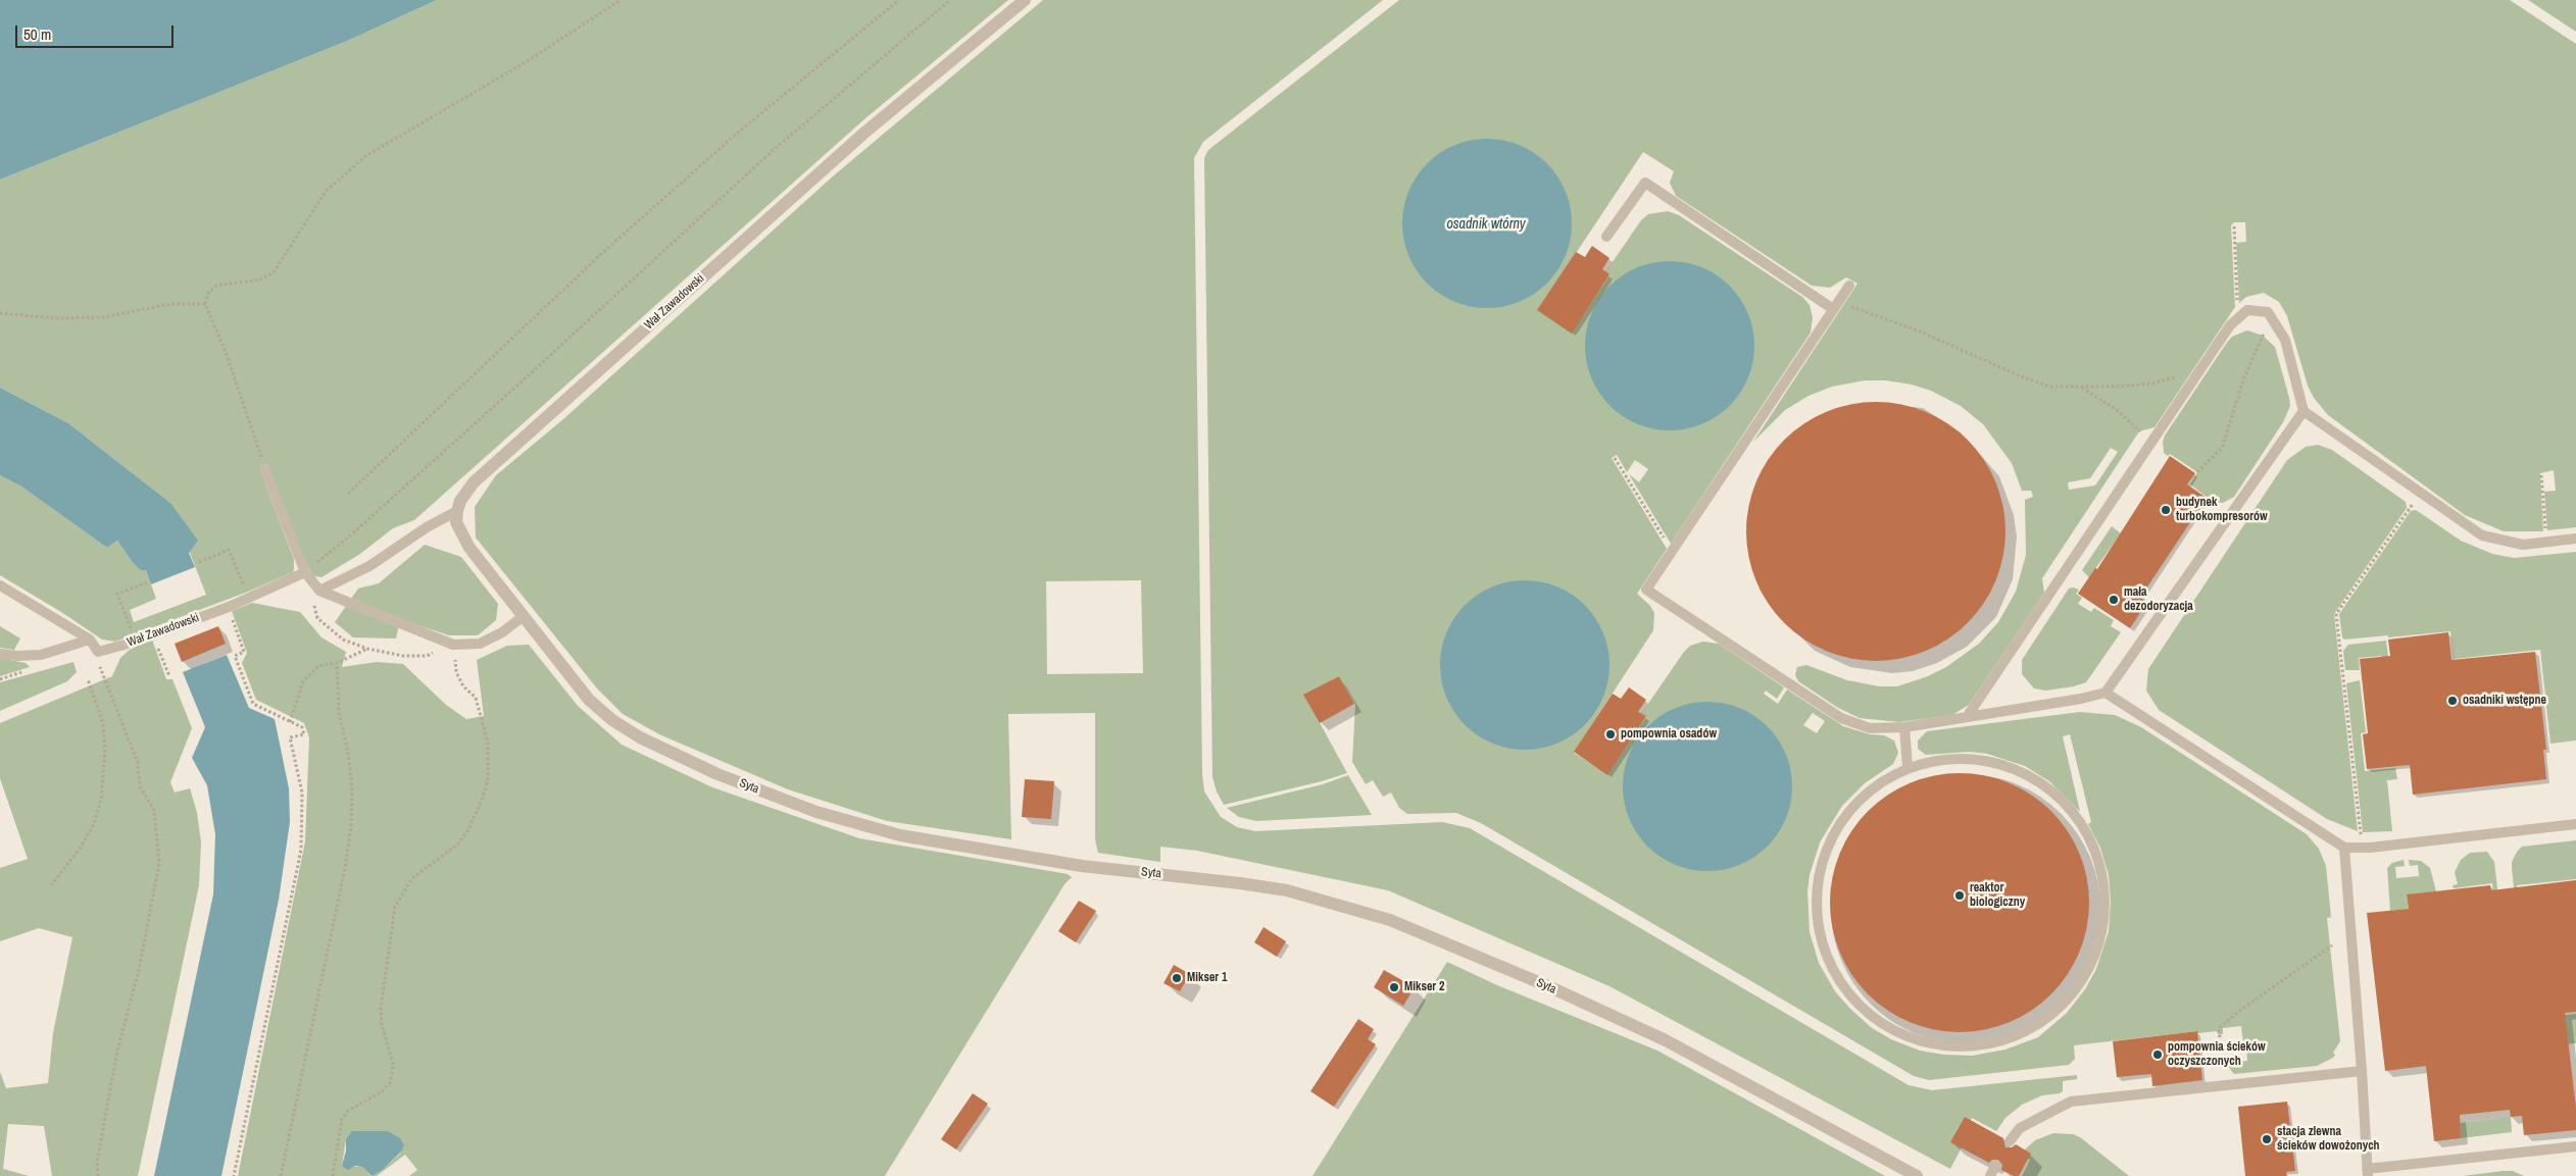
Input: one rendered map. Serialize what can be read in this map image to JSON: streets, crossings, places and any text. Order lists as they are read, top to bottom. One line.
{"streets":{"street":["Wał Zawadowski","Syta"]},"crossings":[["Wał Zawadowski","Syta"]],"water":["osadnik wtórny"],"places":["budynek turbokompresorów","mała dezodoryzacja","osadniki wstępne","pompownia osadów","reaktor biologiczny","Mikser 1","Mikser 2","pompownia ścieków oczyszczonych","stacja zlewna ścieków dowożonych"],"scale_bar":"50 m"}
